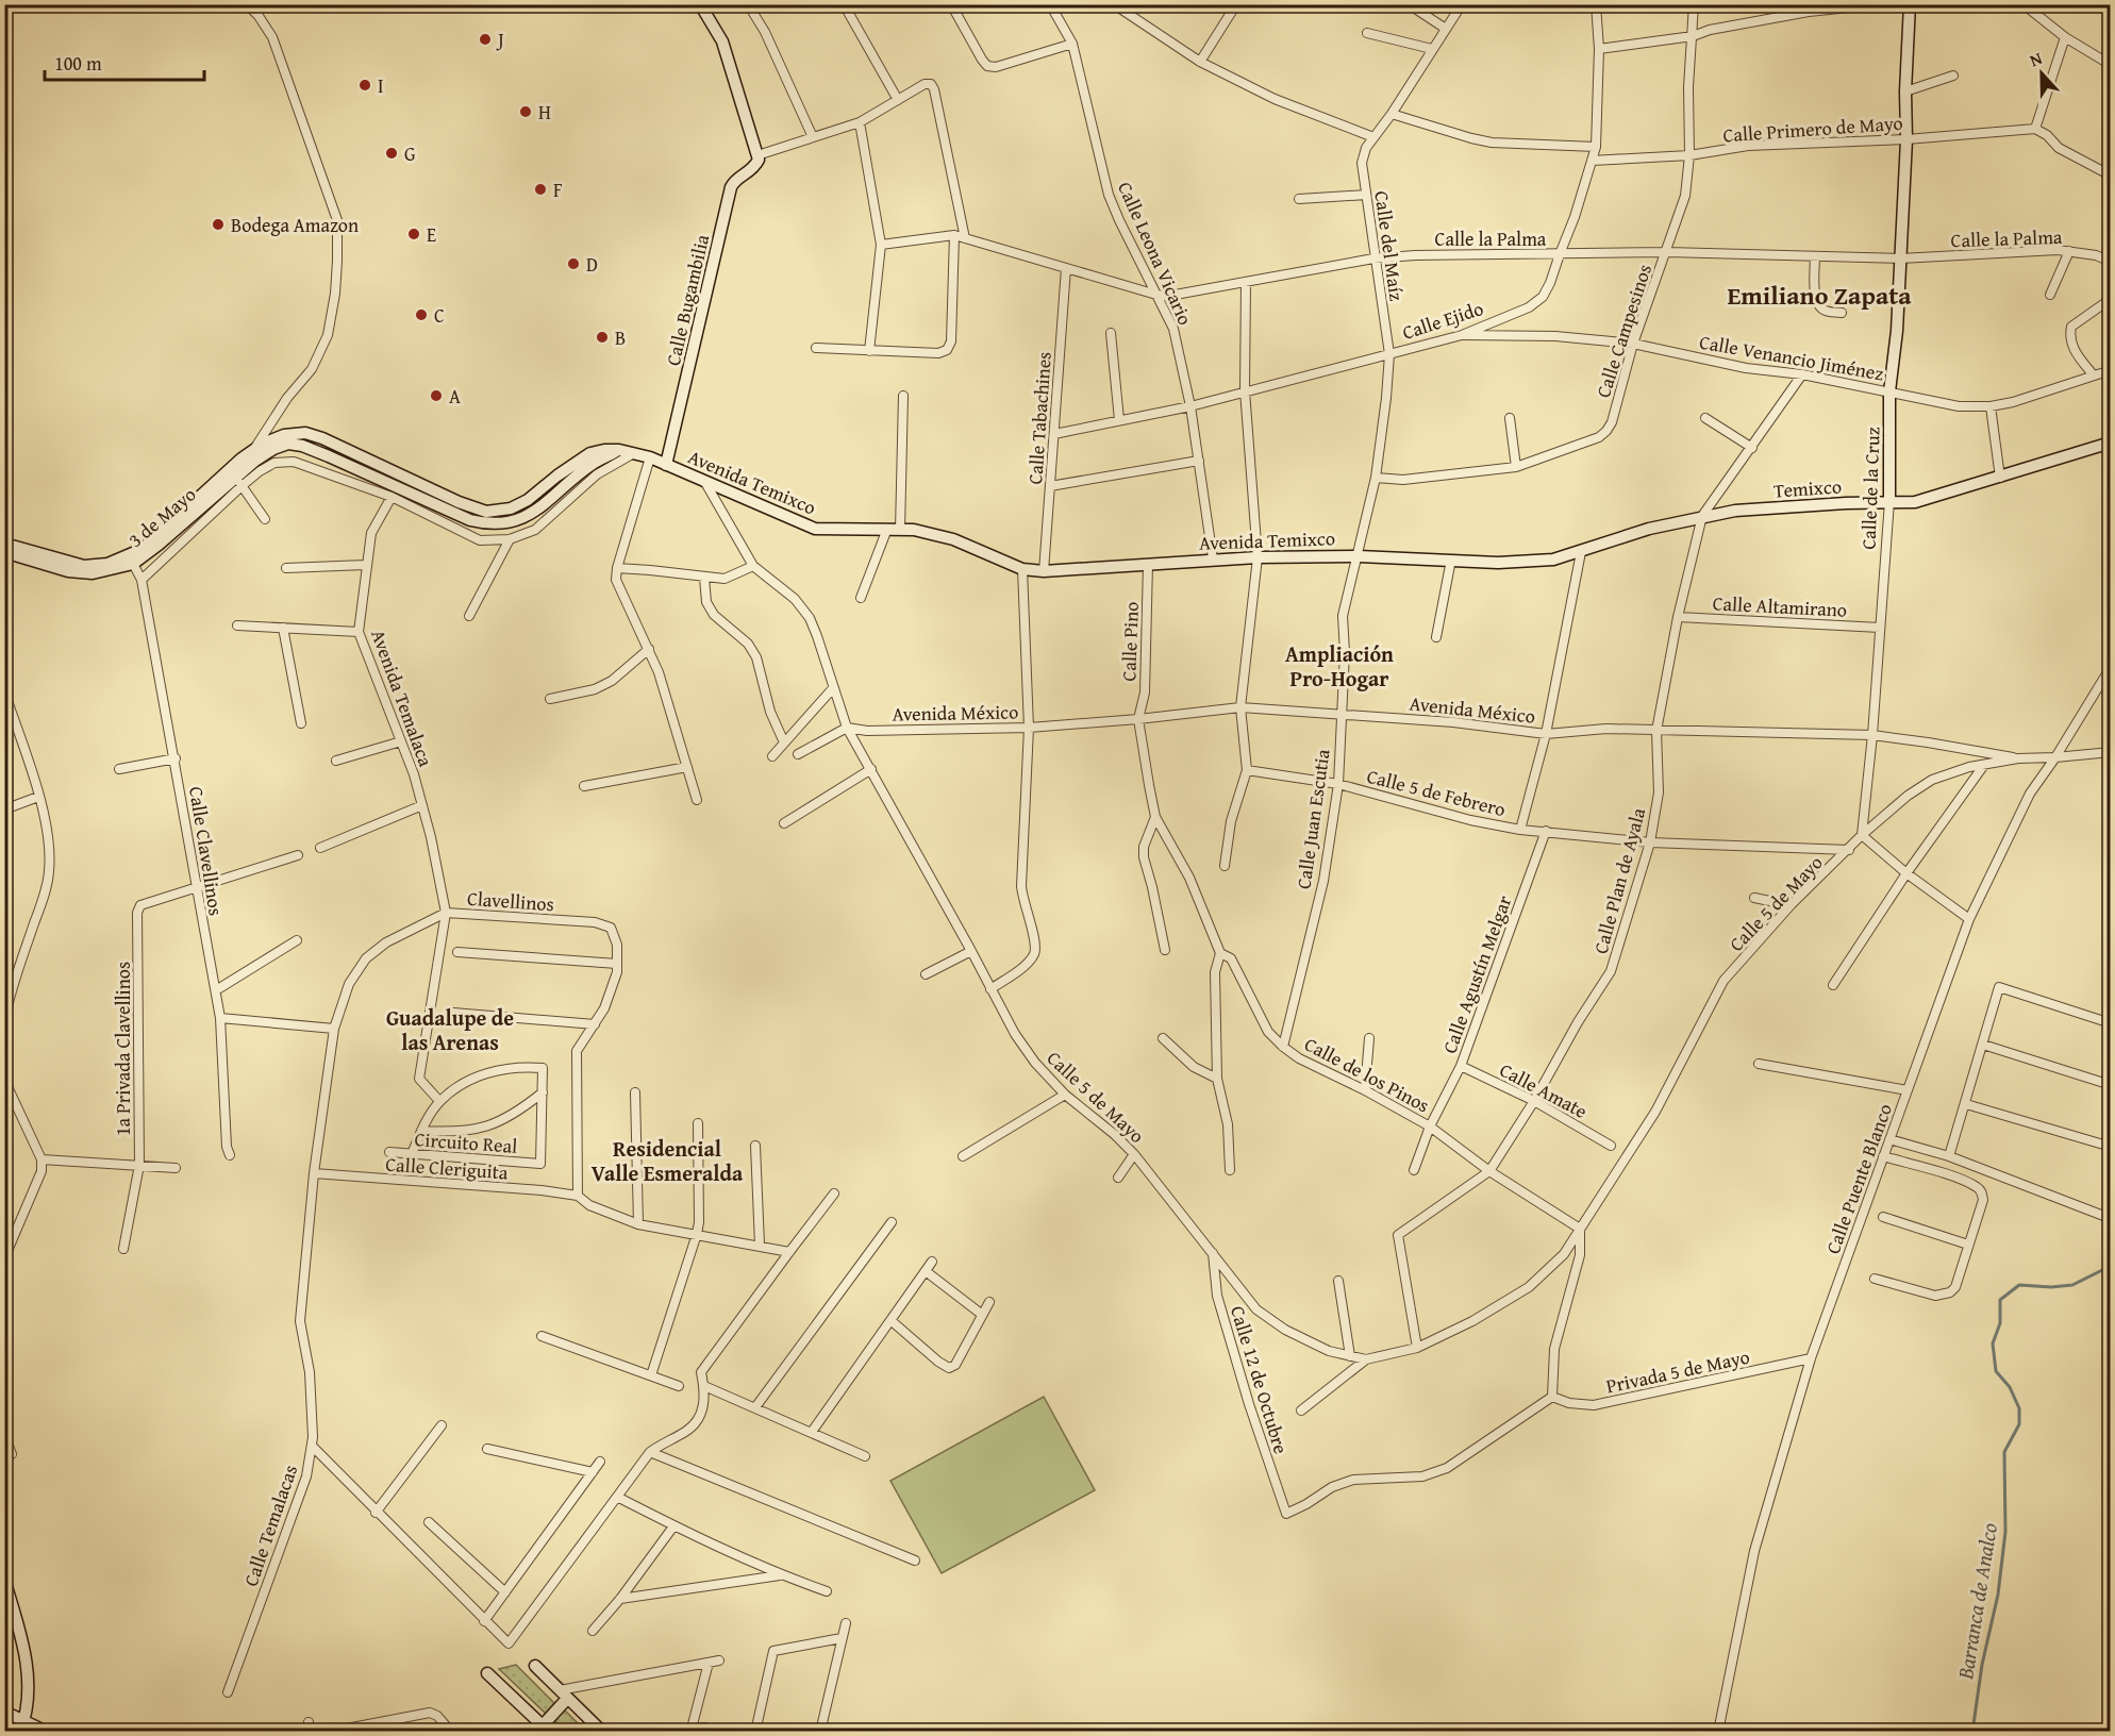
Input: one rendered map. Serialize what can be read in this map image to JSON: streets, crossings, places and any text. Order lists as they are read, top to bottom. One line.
{"streets":{"main road":["Calle Bugambilia","Avenida Temixco","Temixco","Calle de la Cruz","3 de Mayo"],"street":["Calle Primero de Mayo","Calle la Palma","Calle del Maíz","Calle Leona Vicario","Calle Ejido","Calle Campesinos","Calle Venancio Jiménez","Calle Tabachines","Calle Altamirano","Calle Pino","Avenida Temalaca","Avenida México","Calle 5 de Febrero","Calle Juan Escutia","Calle Clavellinos","Calle Plan de Ayala","Clavellinos","Calle 5 de Mayo","Calle Agustín Melgar","1a Privada Clavellinos","Calle de los Pinos","Calle Amate","Circuito Real","Calle Cleriguita","Calle Puente Blanco","Privada 5 de Mayo","Calle 12 de Octubre","Calle Temalacas"]},"crossings":[["Calle Primero de Mayo","Calle Ejido"],["Calle Primero de Mayo","Calle Campesinos"],["Calle Primero de Mayo","Calle de la Cruz"],["Calle la Palma","Calle del Maíz"],["Calle la Palma","Calle Leona Vicario"],["Calle la Palma","Calle Ejido"],["Calle la Palma","Calle Campesinos"],["Calle la Palma","Calle Tabachines"],["Calle la Palma","Calle de la Cruz"],["Calle del Maíz","Calle Ejido"],["Calle del Maíz","Calle Campesinos"],["Calle del Maíz","Avenida Temixco"],["Calle del Maíz","Calle Juan Escutia"],["Calle Leona Vicario","Calle Ejido"],["Calle Leona Vicario","Avenida Temixco"],["Calle Bugambilia","Avenida Temixco"],["Calle Ejido","Calle Venancio Jiménez"],["Calle Ejido","Calle Tabachines"],["Calle Campesinos","Calle Venancio Jiménez"],["Calle Venancio Jiménez","Calle de la Cruz"],["Calle Venancio Jiménez","Calle Plan de Ayala"],["Calle Tabachines","Avenida Temixco"],["Avenida Temixco","Temixco"],["Avenida Temixco","3 de Mayo"],["Avenida Temixco","Calle Pino"],["Avenida Temixco","Calle Juan Escutia"],["Avenida Temixco","Calle 5 de Mayo"],["Temixco","Calle de la Cruz"],["Temixco","Calle Plan de Ayala"],["Calle de la Cruz","Calle Altamirano"],["Calle de la Cruz","Avenida México"],["Calle de la Cruz","Calle 5 de Mayo"],["3 de Mayo","Calle Clavellinos"],["Calle Altamirano","Calle Plan de Ayala"],["Calle Pino","Avenida México"],["Calle Pino","Calle de los Pinos"],["Avenida Temalaca","Clavellinos"],["Avenida México","Calle Juan Escutia"],["Avenida México","Calle Plan de Ayala"],["Avenida México","Calle 5 de Mayo"],["Avenida México","Calle de los Pinos"],["Calle 5 de Febrero","Calle Juan Escutia"],["Calle 5 de Febrero","Calle Plan de Ayala"],["Calle 5 de Febrero","Calle 5 de Mayo"],["Calle 5 de Febrero","Calle Agustín Melgar"],["Calle Juan Escutia","Calle de los Pinos"],["Calle Clavellinos","1a Privada Clavellinos"],["Calle Plan de Ayala","Calle 5 de Mayo"],["Calle Plan de Ayala","Calle de los Pinos"],["Calle Plan de Ayala","Calle Amate"],["Clavellinos","Calle Cleriguita"],["Clavellinos","Calle Temalacas"],["Calle 5 de Mayo","Calle de los Pinos"],["Calle 5 de Mayo","Calle Puente Blanco"],["Calle 5 de Mayo","Calle 12 de Octubre"],["Calle Agustín Melgar","Calle de los Pinos"],["Calle Agustín Melgar","Calle Amate"],["Calle Cleriguita","Calle Temalacas"],["Calle Puente Blanco","Privada 5 de Mayo"],["Privada 5 de Mayo","Calle 12 de Octubre"]],"districts":["Emiliano Zapata","Ampliación Pro-Hogar","Guadalupe de las Arenas","Residencial Valle Esmeralda"],"water":["Barranca de Analco"],"places":["J","I","H","G","F","Bodega Amazon","E","D","C","B","A"],"scale_bar":"100 m","north":"top"}
